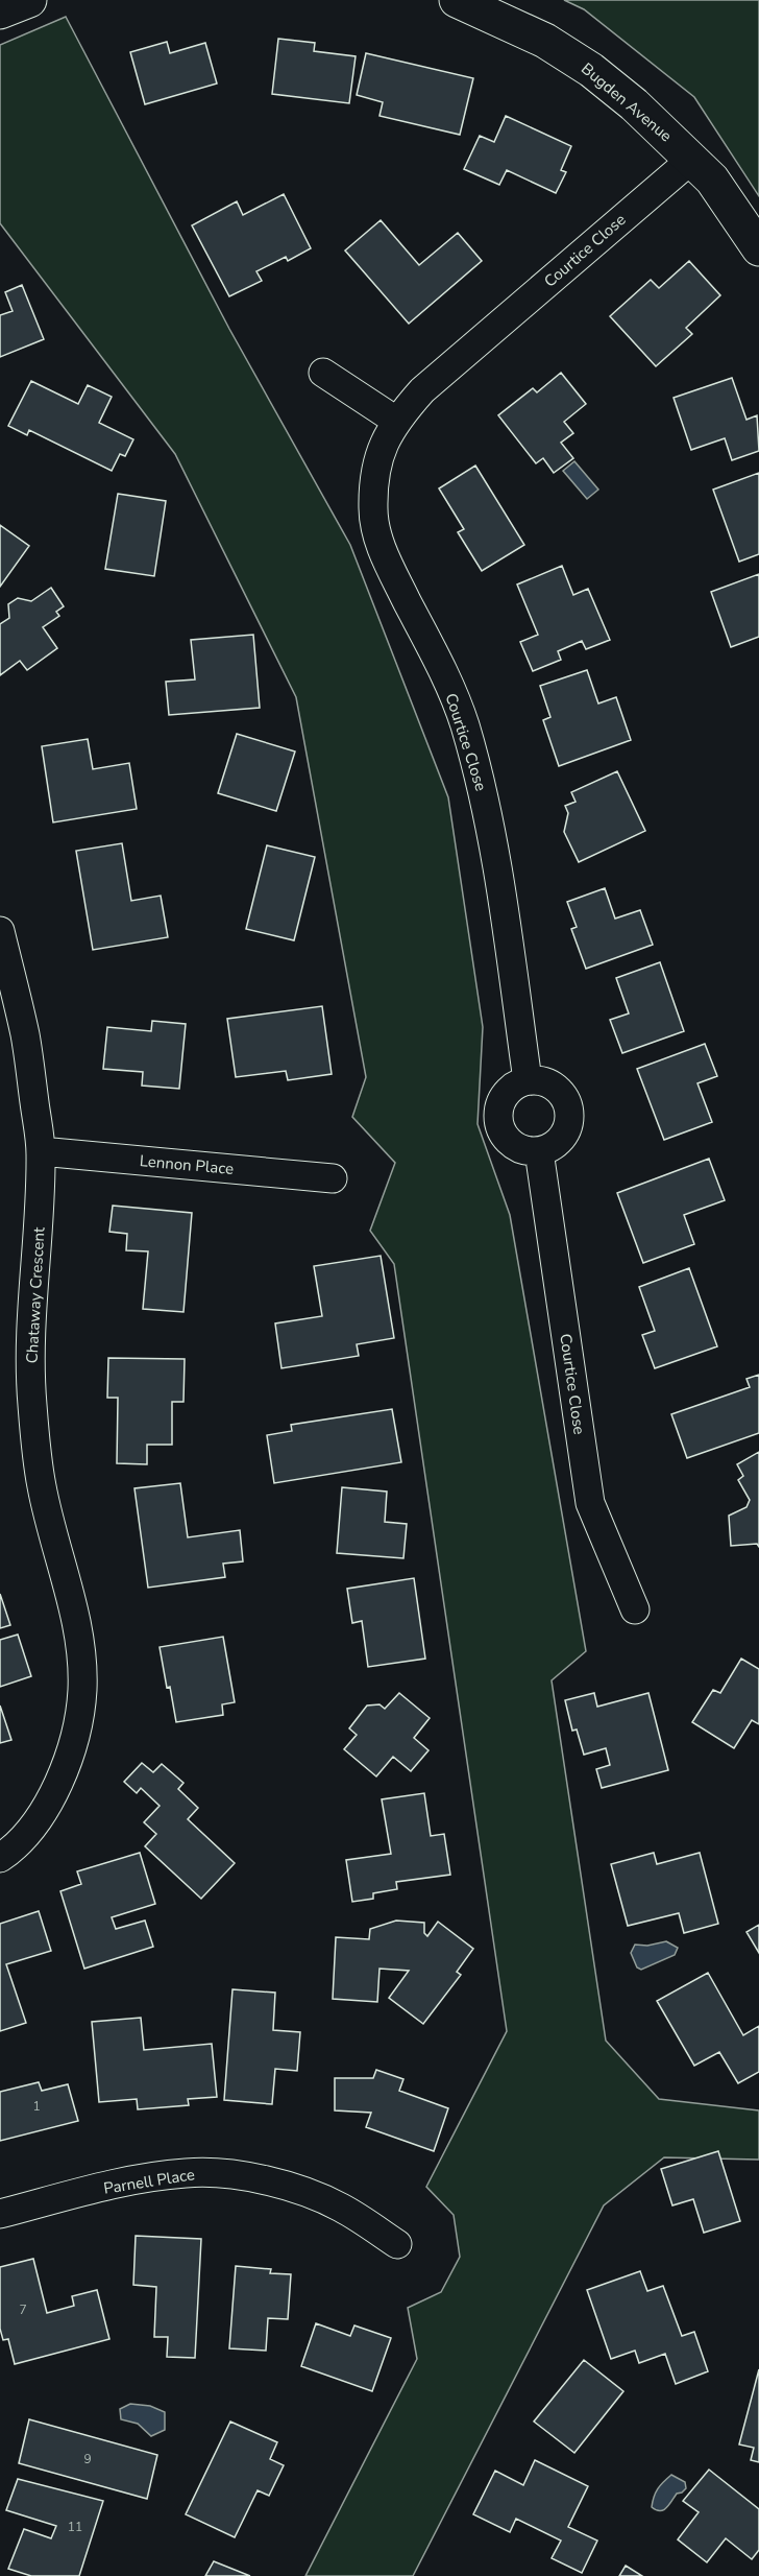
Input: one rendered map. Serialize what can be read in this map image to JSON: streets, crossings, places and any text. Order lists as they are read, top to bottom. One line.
{"streets":{"street":["Bugden Avenue","Courtice Close","Lennon Place","Chataway Crescent","Parnell Place"]},"crossings":[["Bugden Avenue","Courtice Close"],["Lennon Place","Chataway Crescent"]],"house_numbers":["1","7","9","11"]}
